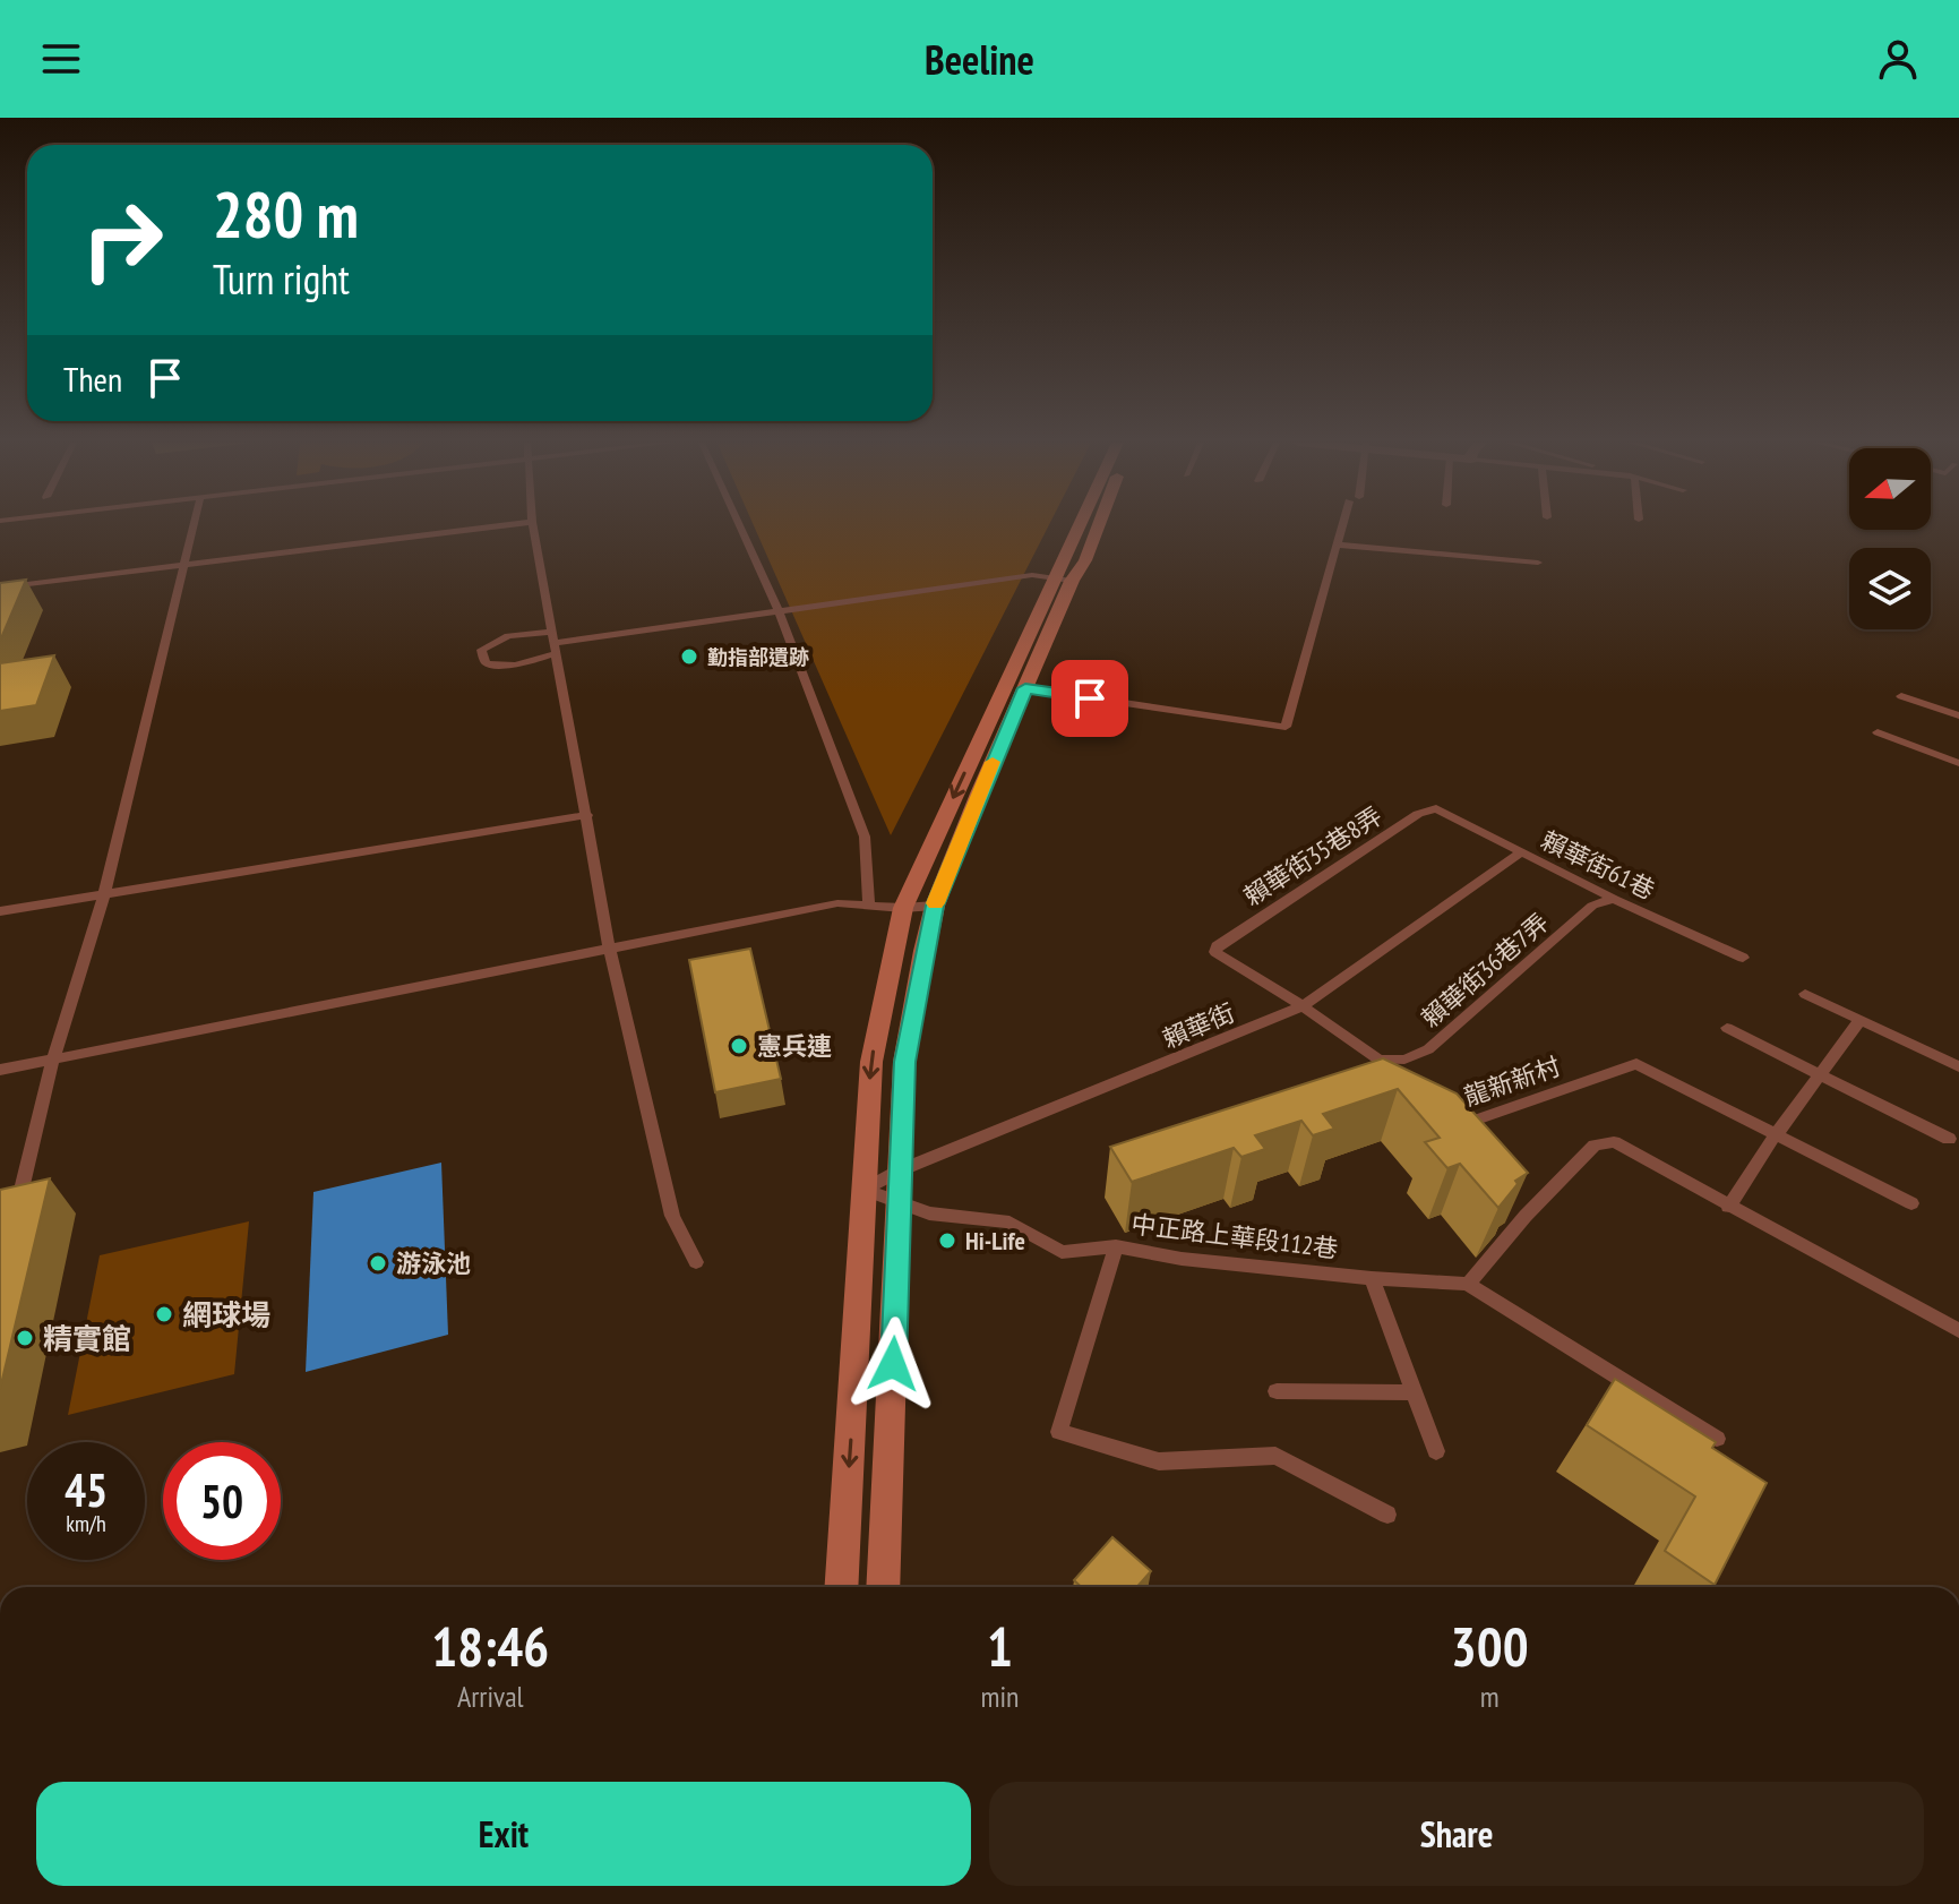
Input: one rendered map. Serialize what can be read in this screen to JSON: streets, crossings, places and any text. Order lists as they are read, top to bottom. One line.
{"streets":{"lane":["賴華街35巷8弄","賴華街61巷","賴華街36巷7弄","賴華街","龍新新村","中正路上華段112巷"]},"crossings":[["賴華街35巷8弄","賴華街61巷"],["賴華街35巷8弄","賴華街36巷7弄"],["賴華街35巷8弄","賴華街"],["賴華街61巷","賴華街36巷7弄"],["賴華街61巷","賴華街"],["賴華街36巷7弄","賴華街"],["賴華街","中正路上華段112巷"]],"places":["勤指部遺跡","憲兵連","Hi-Life","游泳池","網球場","精實館"],"north":"left","page":{"header":"Beeline","turn":["280 m","Turn right"],"then":"Then","speed":"45 km/h","limit":"50","eta":["18:46","Arrival","1","min","300","m"],"buttons":["Exit","Share"]}}
